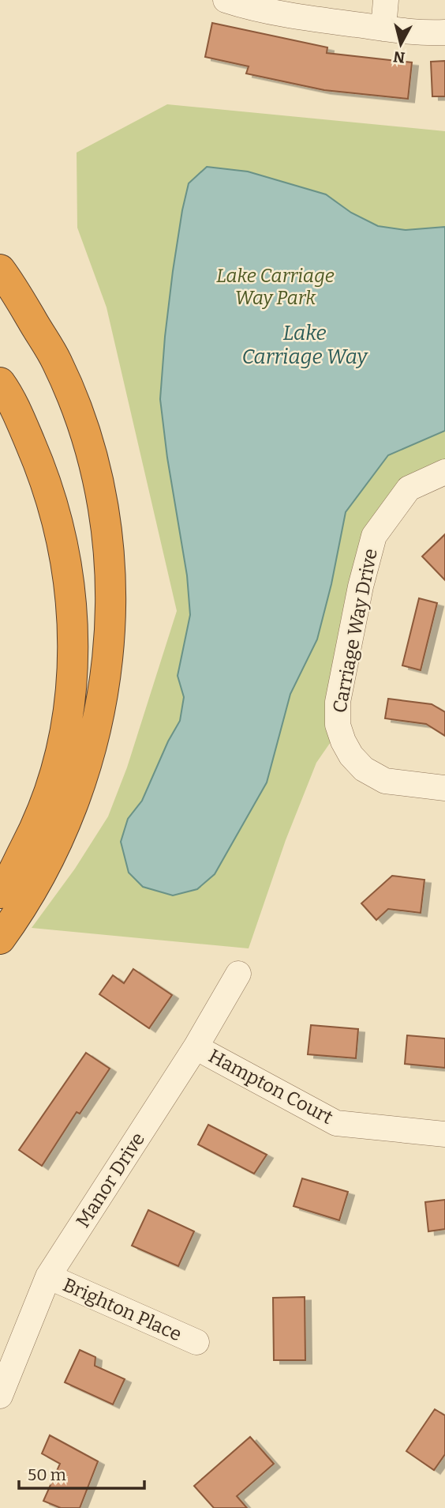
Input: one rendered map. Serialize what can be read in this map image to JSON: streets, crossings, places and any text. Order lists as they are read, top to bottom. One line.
{"streets":{"street":["Carriage Way Drive","Hampton Court","Manor Drive","Brighton Place"]},"crossings":[["Hampton Court","Manor Drive"],["Manor Drive","Brighton Place"]],"water":["Lake Carriage Way"],"parks":["Lake Carriage Way Park"],"scale_bar":"50 m","north":"bottom"}
